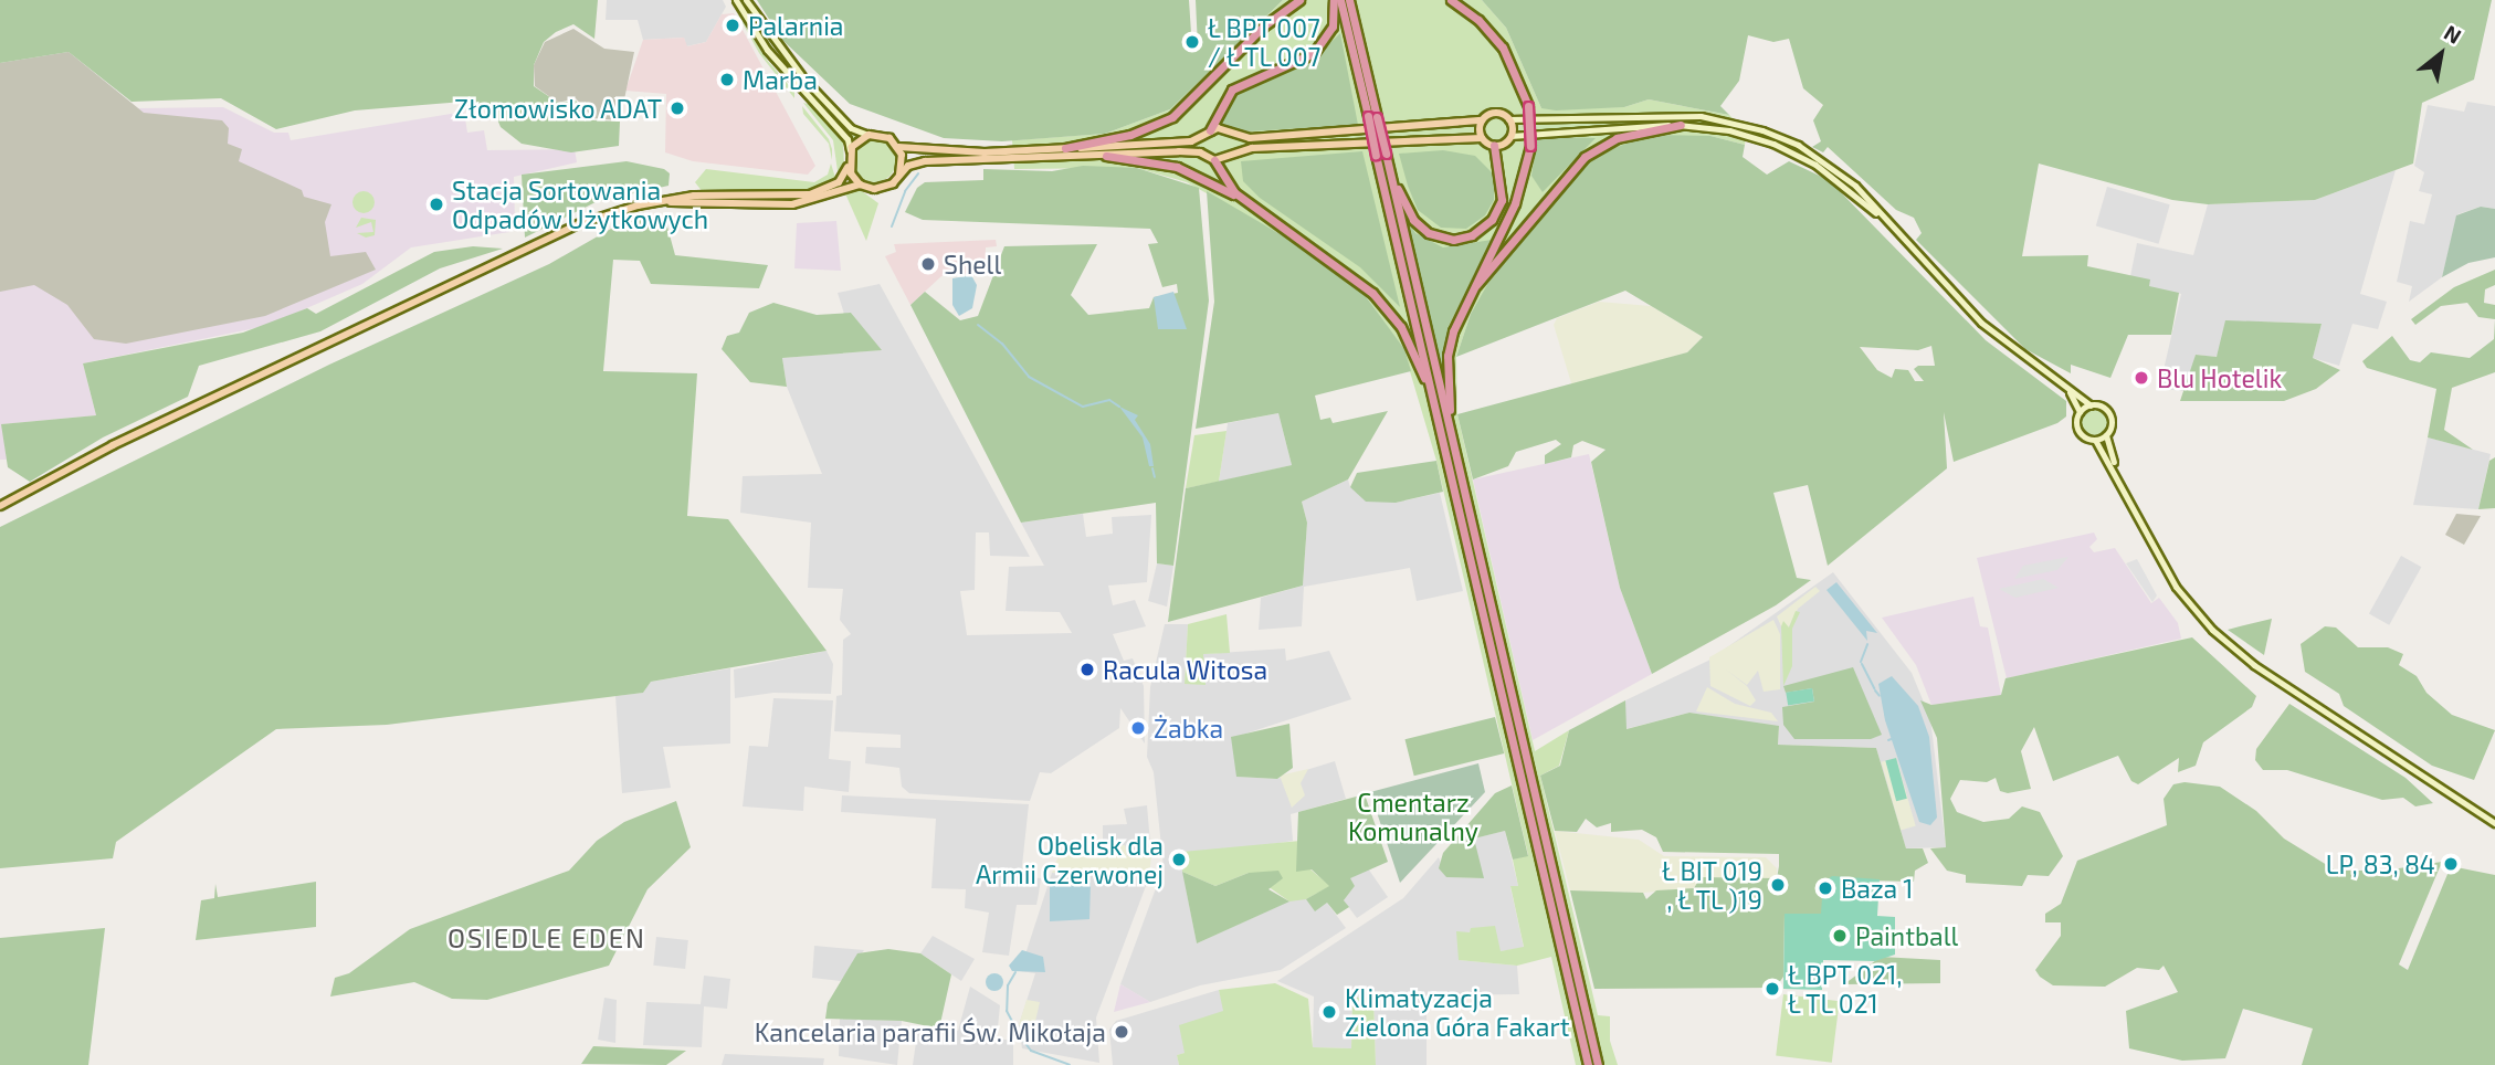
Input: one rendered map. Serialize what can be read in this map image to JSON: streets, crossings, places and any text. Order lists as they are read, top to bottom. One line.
{"districts":["OSIEDLE EDEN"],"parks":["Cmentarz Komunalny"],"places":["Palarnia","Ł BPT 007 / Ł TL 007","Marba","Złomowisko ADAT","Stacja Sortowania Odpadów Użytkowych","Shell","Blu Hotelik","Racula Witosa","Żabka","Obelisk dla Armii Czerwonej","LP, 83, 84","Ł BIT 019 , Ł TL )19","Baza 1","Paintball","Ł BPT 021, Ł TL 021","Klimatyzacja Zielona Góra Fakart","Kancelaria parafii Św. Mikołaja"],"north":"top right"}
